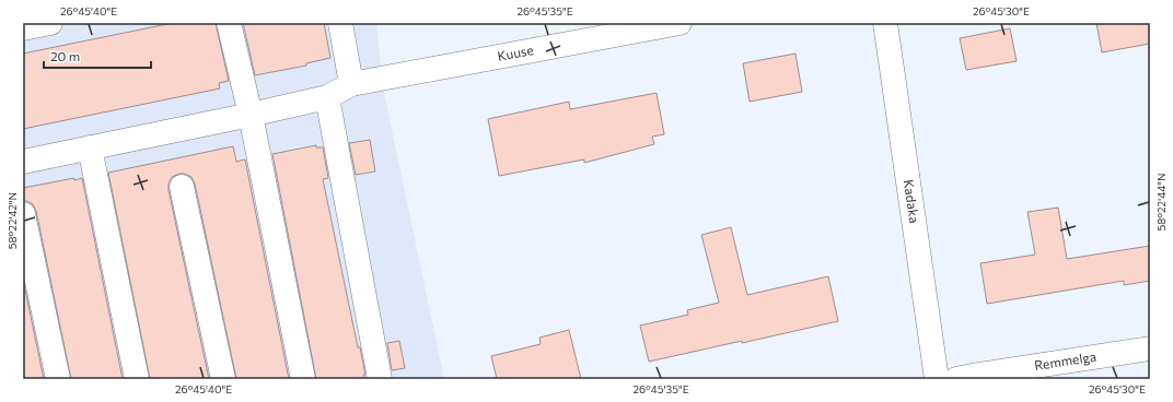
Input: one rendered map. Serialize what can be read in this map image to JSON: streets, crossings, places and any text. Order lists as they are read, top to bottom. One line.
{"streets":{"street":["Kuuse","Kadaka","Remmelga"]},"scale_bar":"20 m","coordinates":["26°45'40\"E","26°45'35\"E","26°45'30\"E","58°22'44\"N","58°22'42\"N"]}
